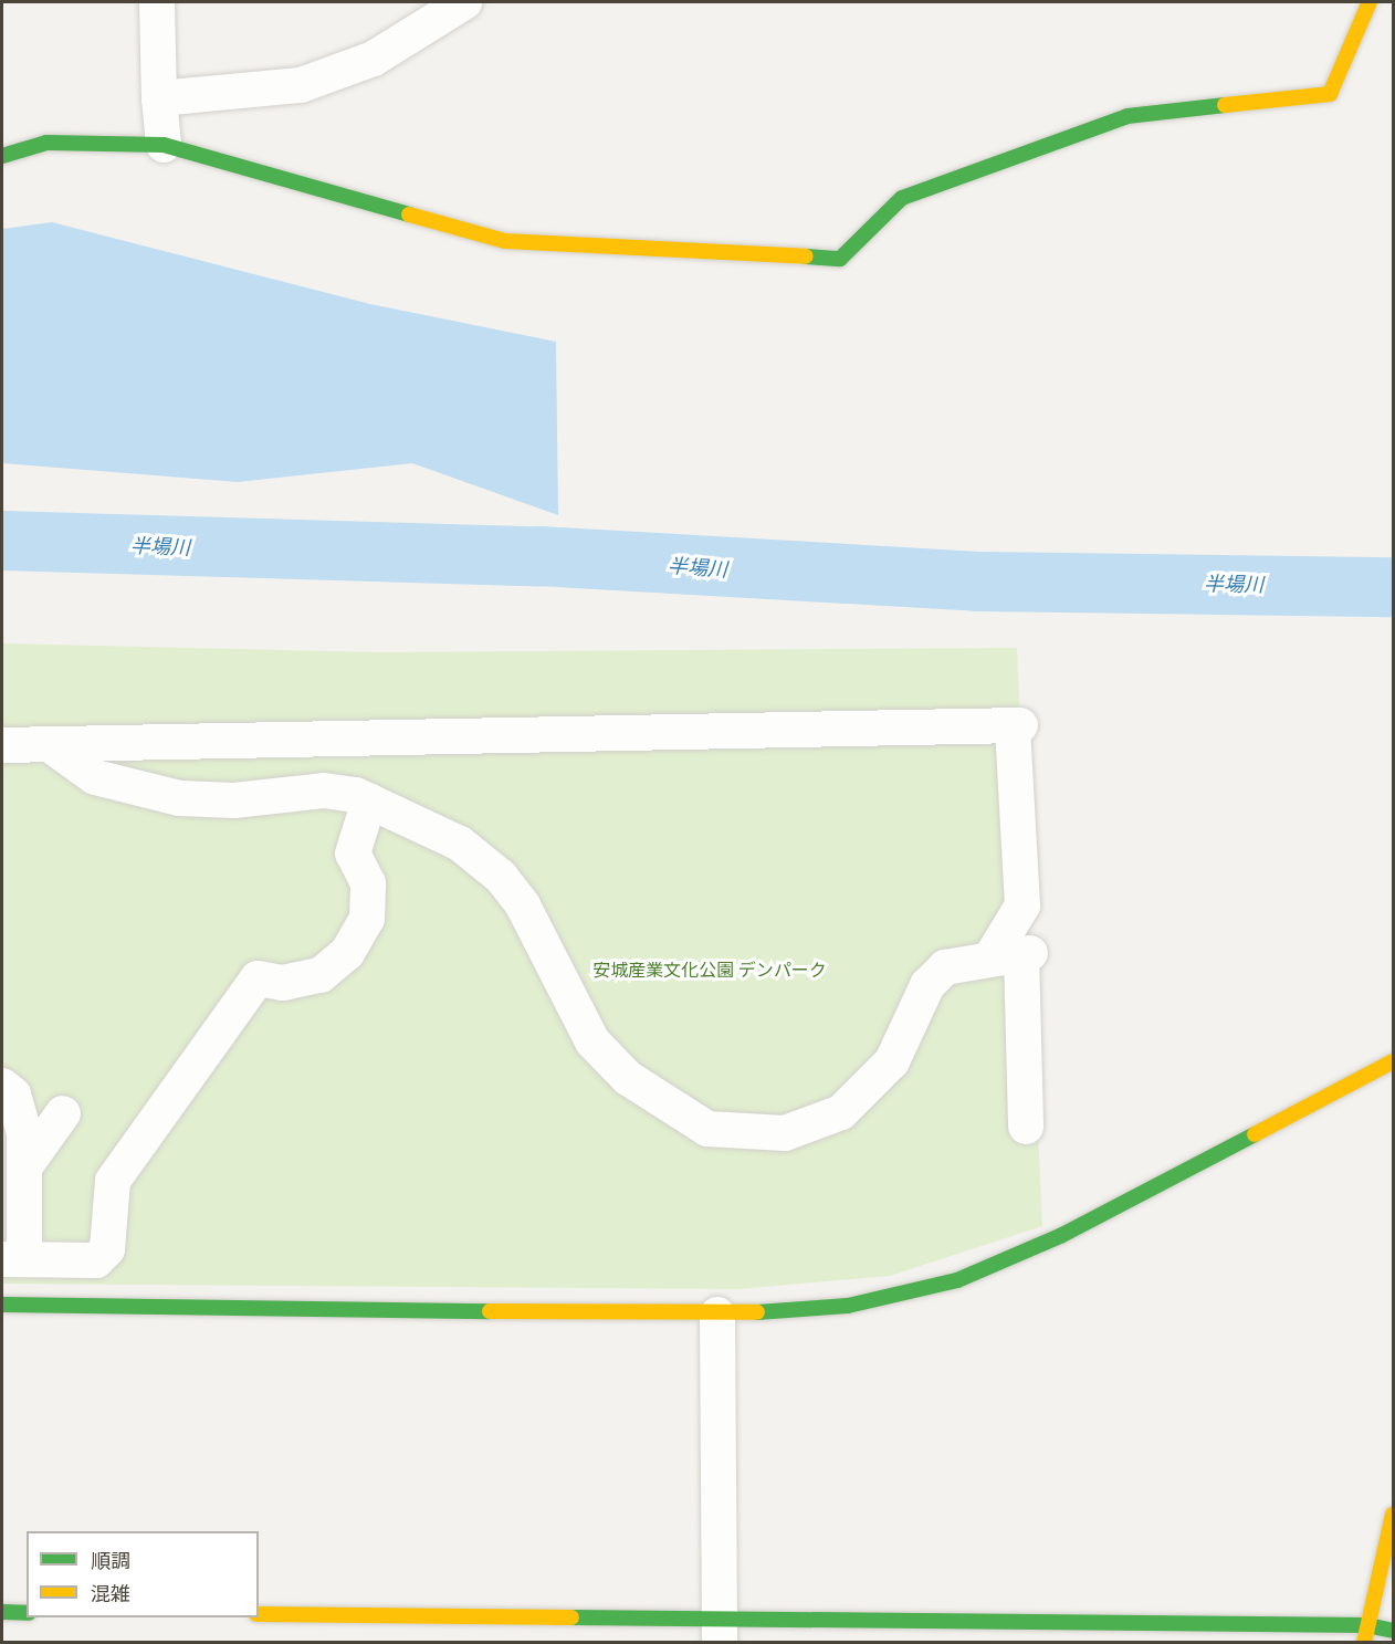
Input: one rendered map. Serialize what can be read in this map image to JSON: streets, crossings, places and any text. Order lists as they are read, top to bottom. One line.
{"water":["半場川"],"parks":["安城産業文化公園 デンパーク"],"legend":["順調","混雑"]}
